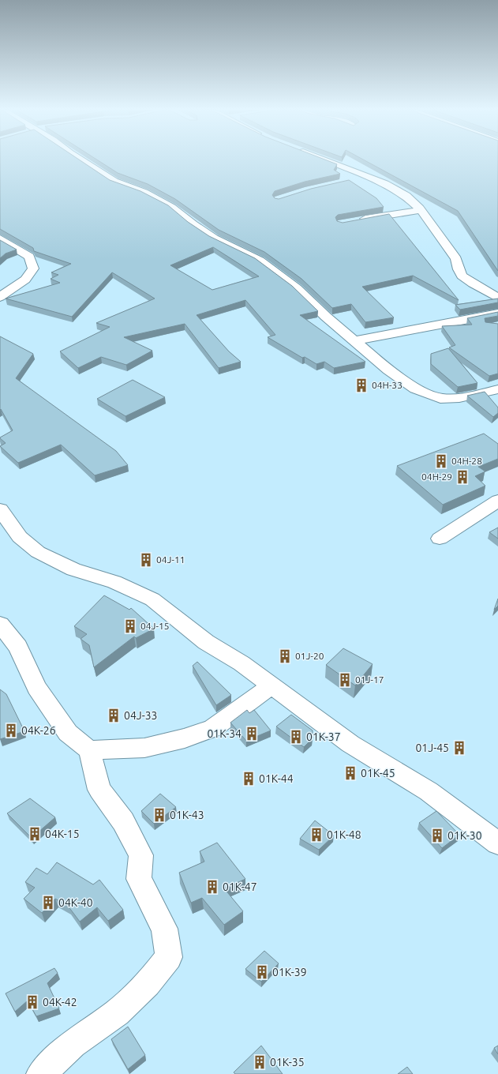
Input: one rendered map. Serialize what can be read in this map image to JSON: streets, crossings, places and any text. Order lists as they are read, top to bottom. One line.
{"places":{"building":["04H-33","04H-28","04H-29","04J-11","04J-15","01J-20","01J-17","04J-33","04K-26","01K-34","01K-37","01J-45","01K-45","01K-44","01K-43","04K-15","01K-48","01K-30","01K-47","04K-40","01K-39","04K-42","01K-35"]}}
